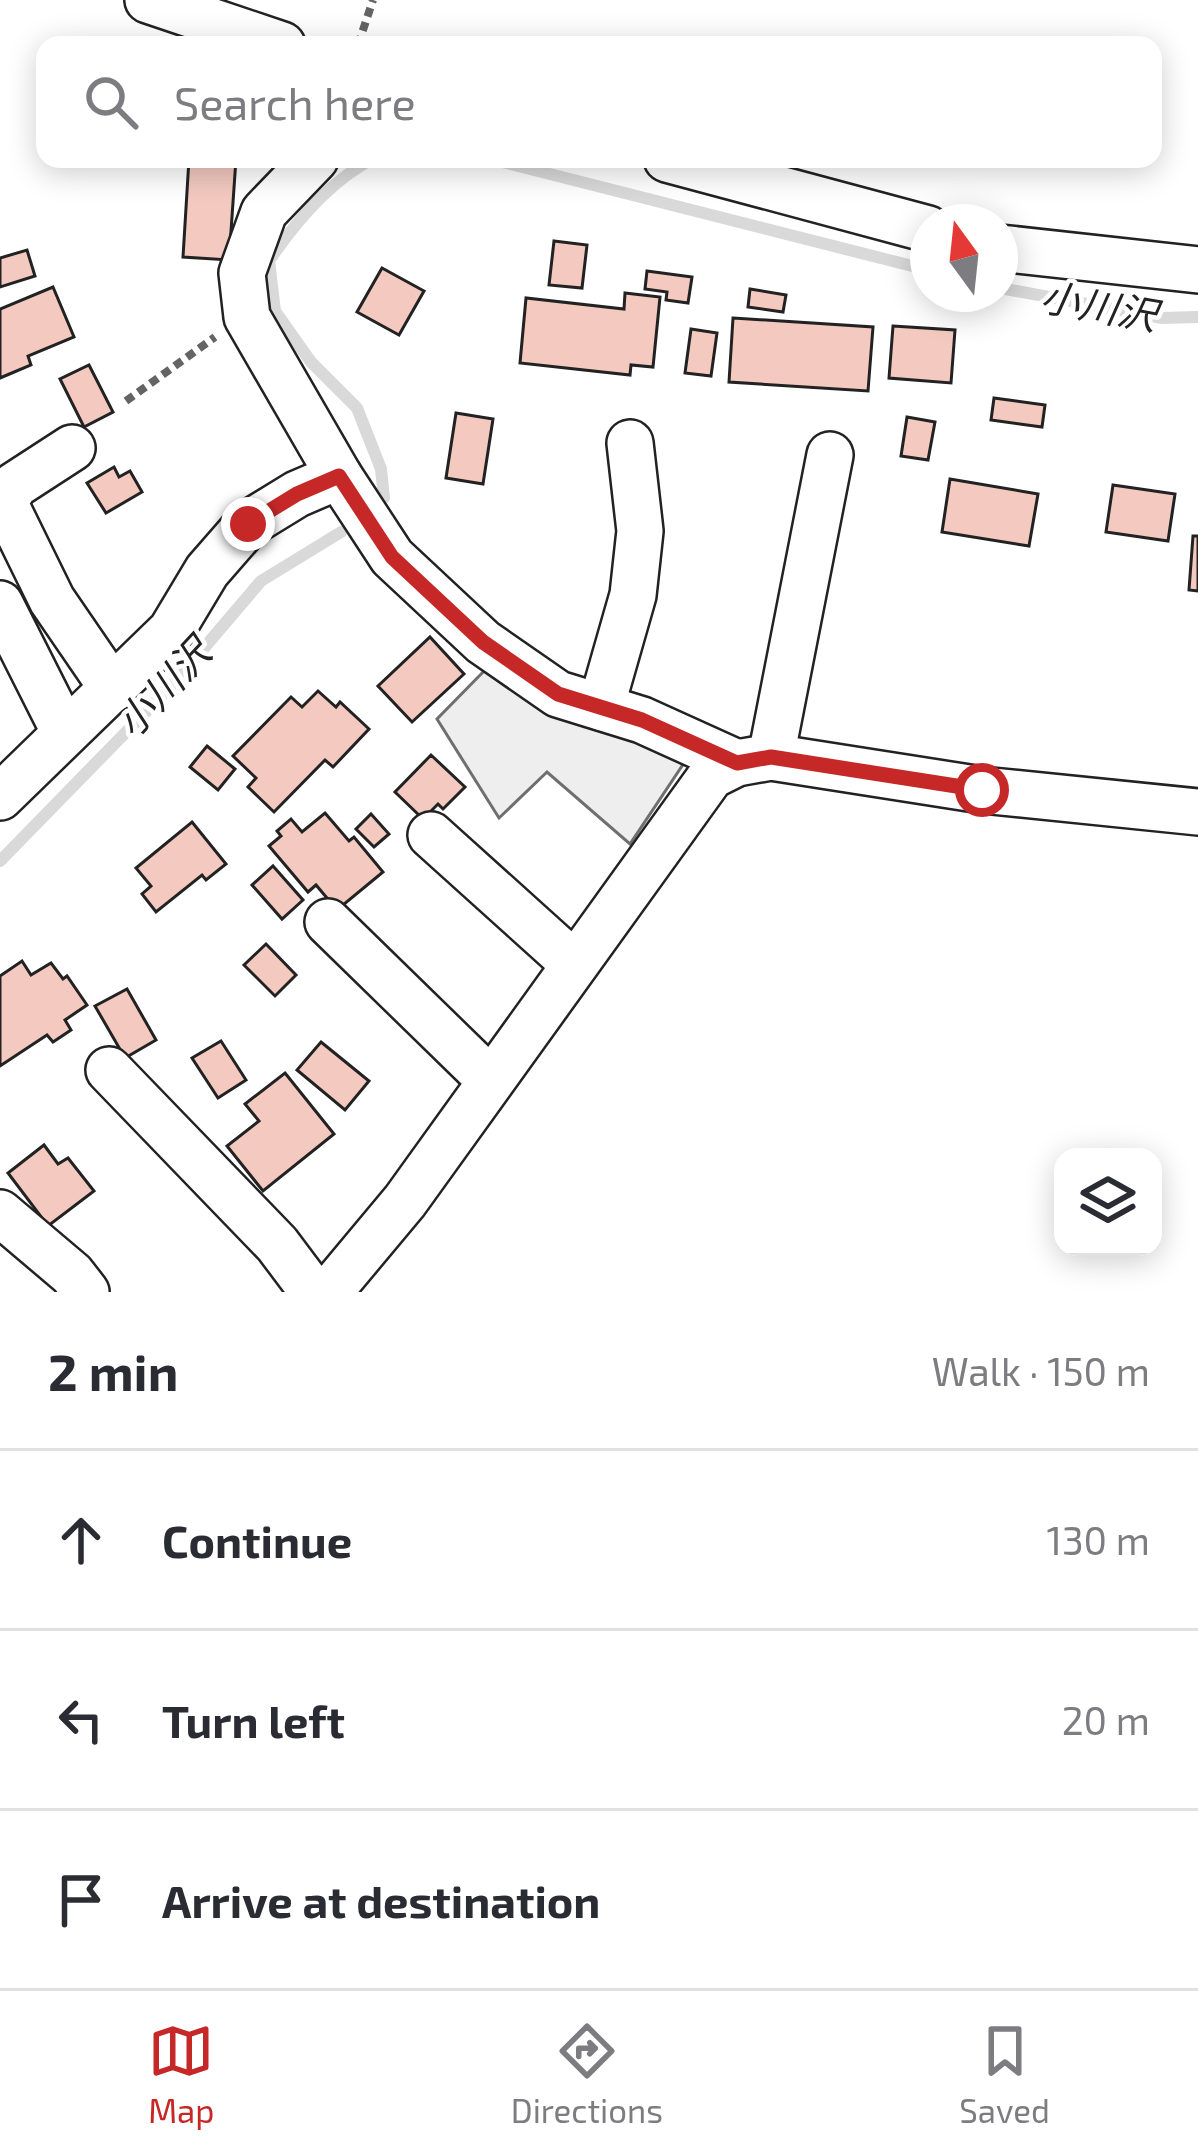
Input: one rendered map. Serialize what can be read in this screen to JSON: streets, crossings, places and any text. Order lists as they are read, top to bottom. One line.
{"water":["小川沢"],"north":"top","page":{"search":"Search here","heading":["2 min","Walk · 150 m"],"list":[["Continue","130 m"],["Turn left","20 m"],"Arrive at destination"],"nav":["Map","Directions","Saved"]}}
